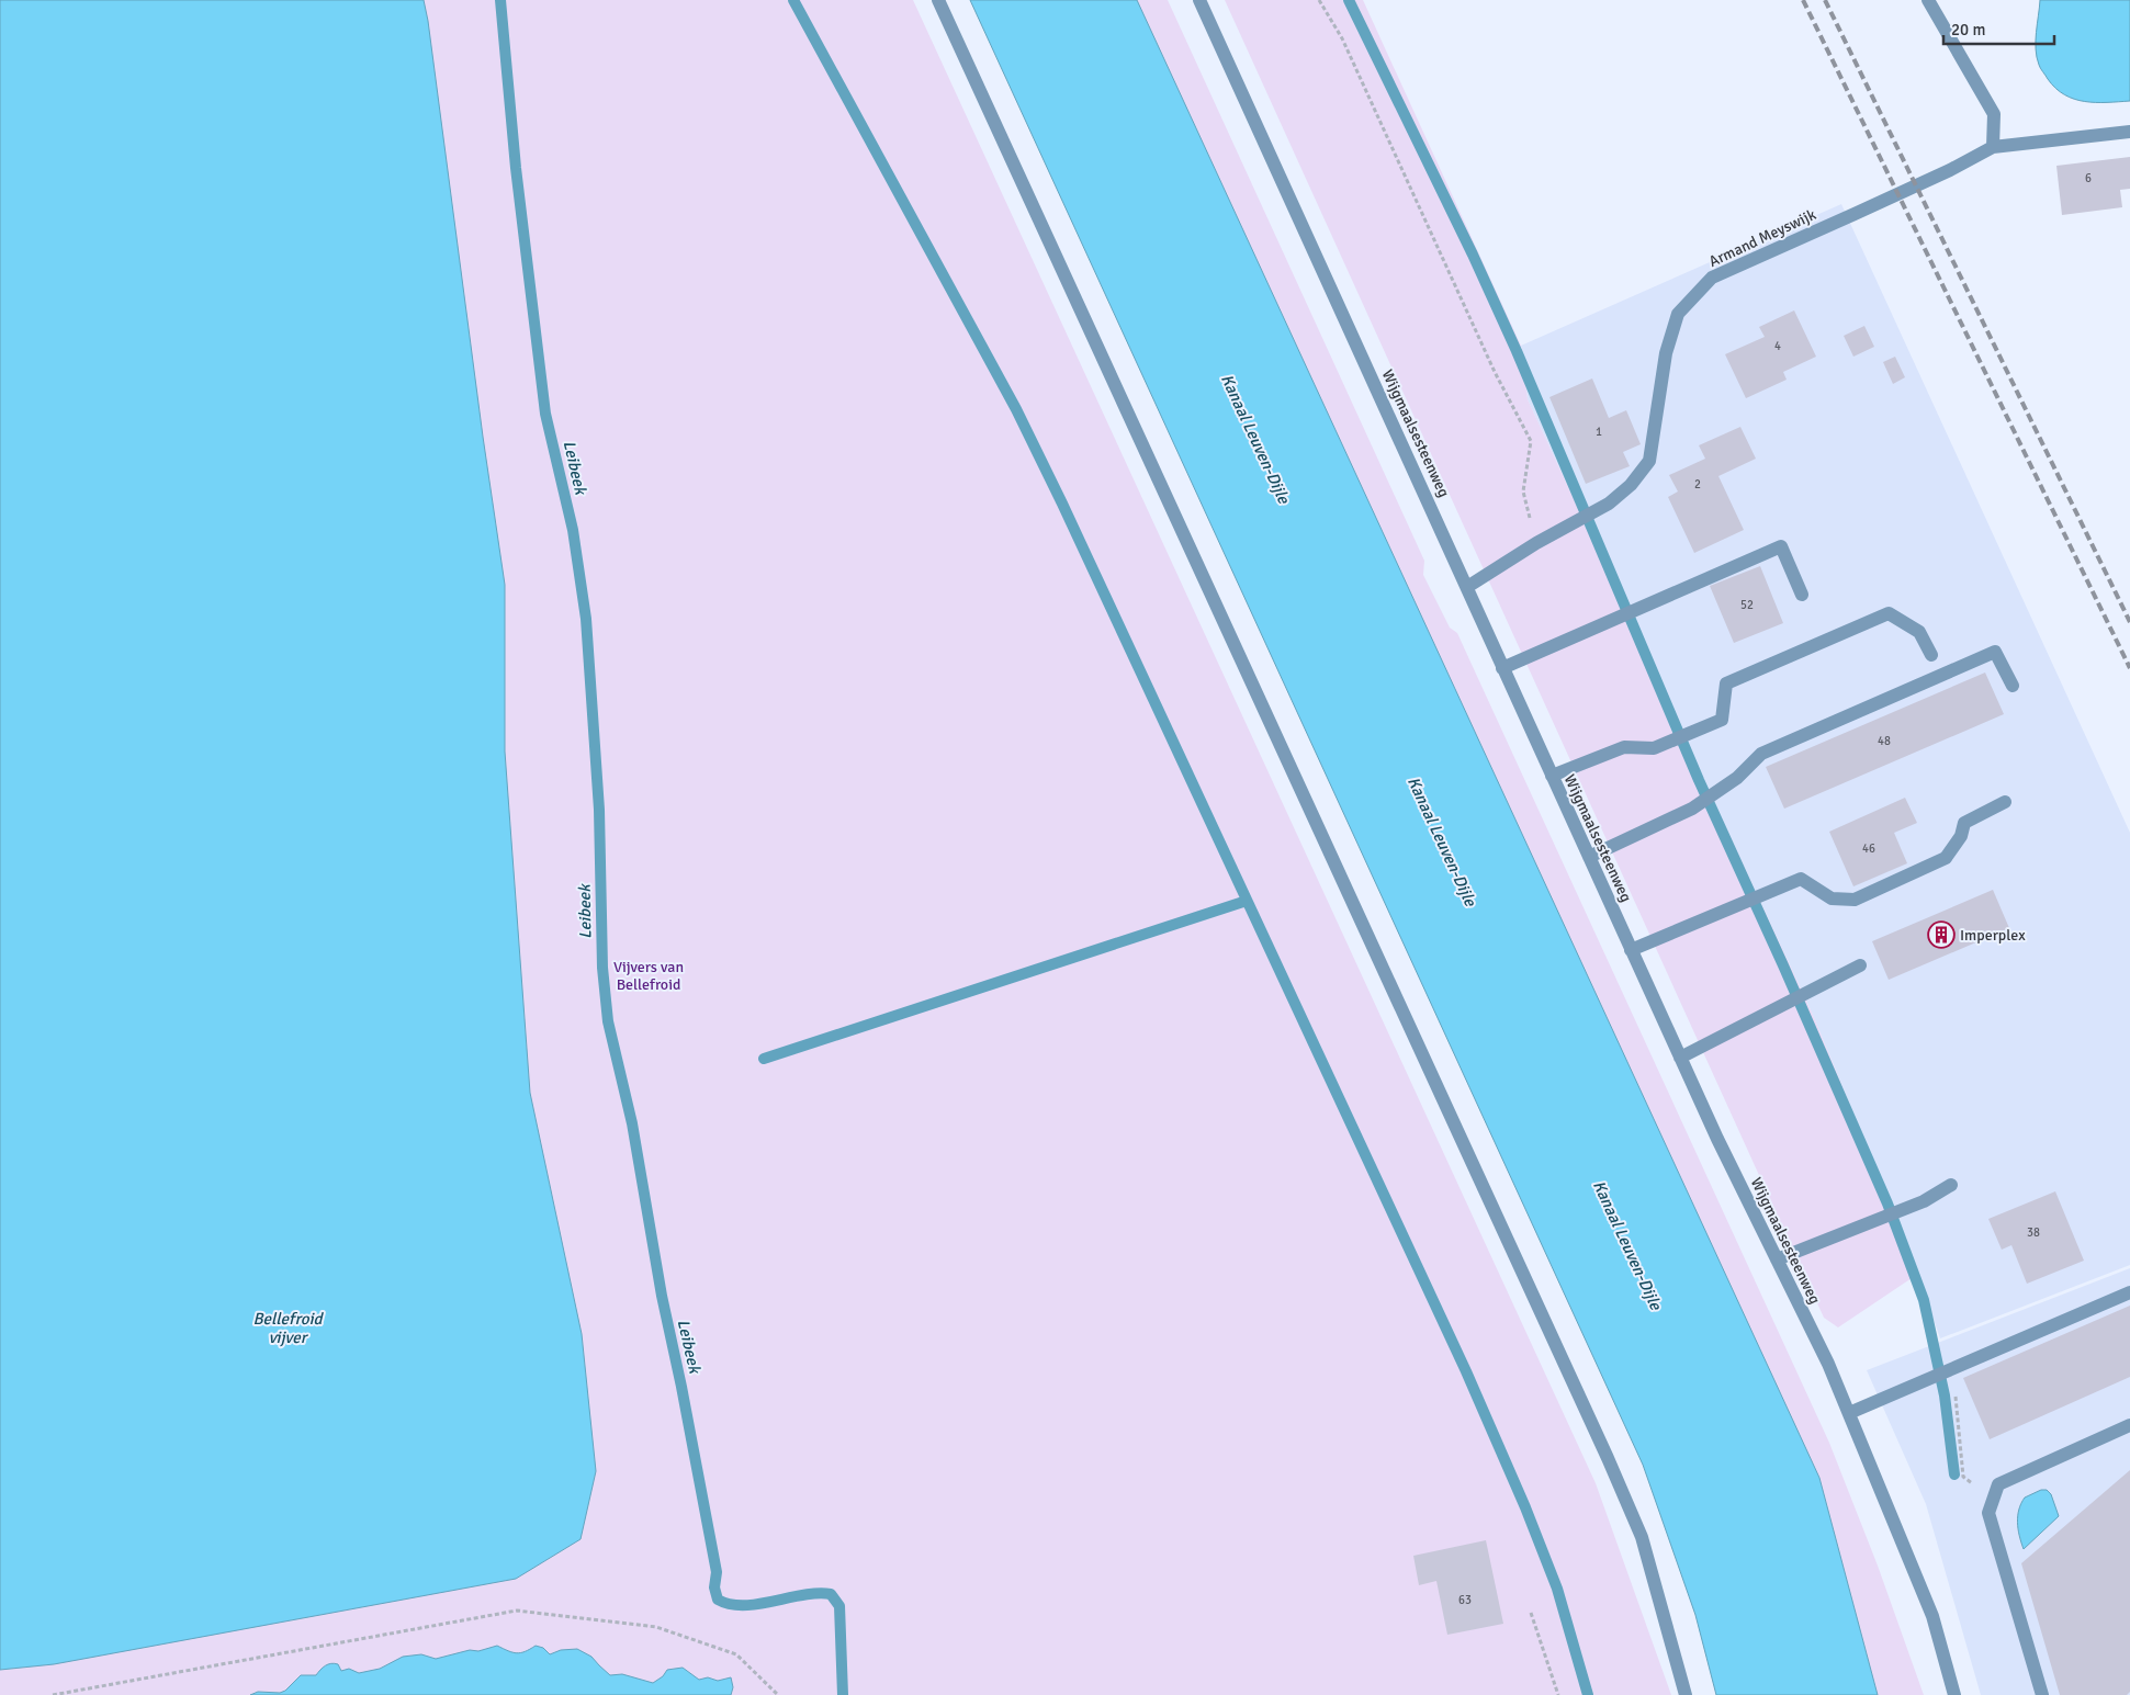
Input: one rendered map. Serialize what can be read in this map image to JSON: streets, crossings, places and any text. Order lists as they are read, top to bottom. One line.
{"streets":{"street":["Armand Meyswijk","Wijgmaalsesteenweg"]},"crossings":[["Armand Meyswijk","Wijgmaalsesteenweg"]],"water":["Kanaal Leuven-Dijle","Leibeek","Bellefroid vijver"],"parks":["Vijvers van Bellefroid"],"places":{"building":["Imperplex"]},"house_numbers":["6","4","1","2","52","48","46","38","63"],"scale_bar":"20 m"}
